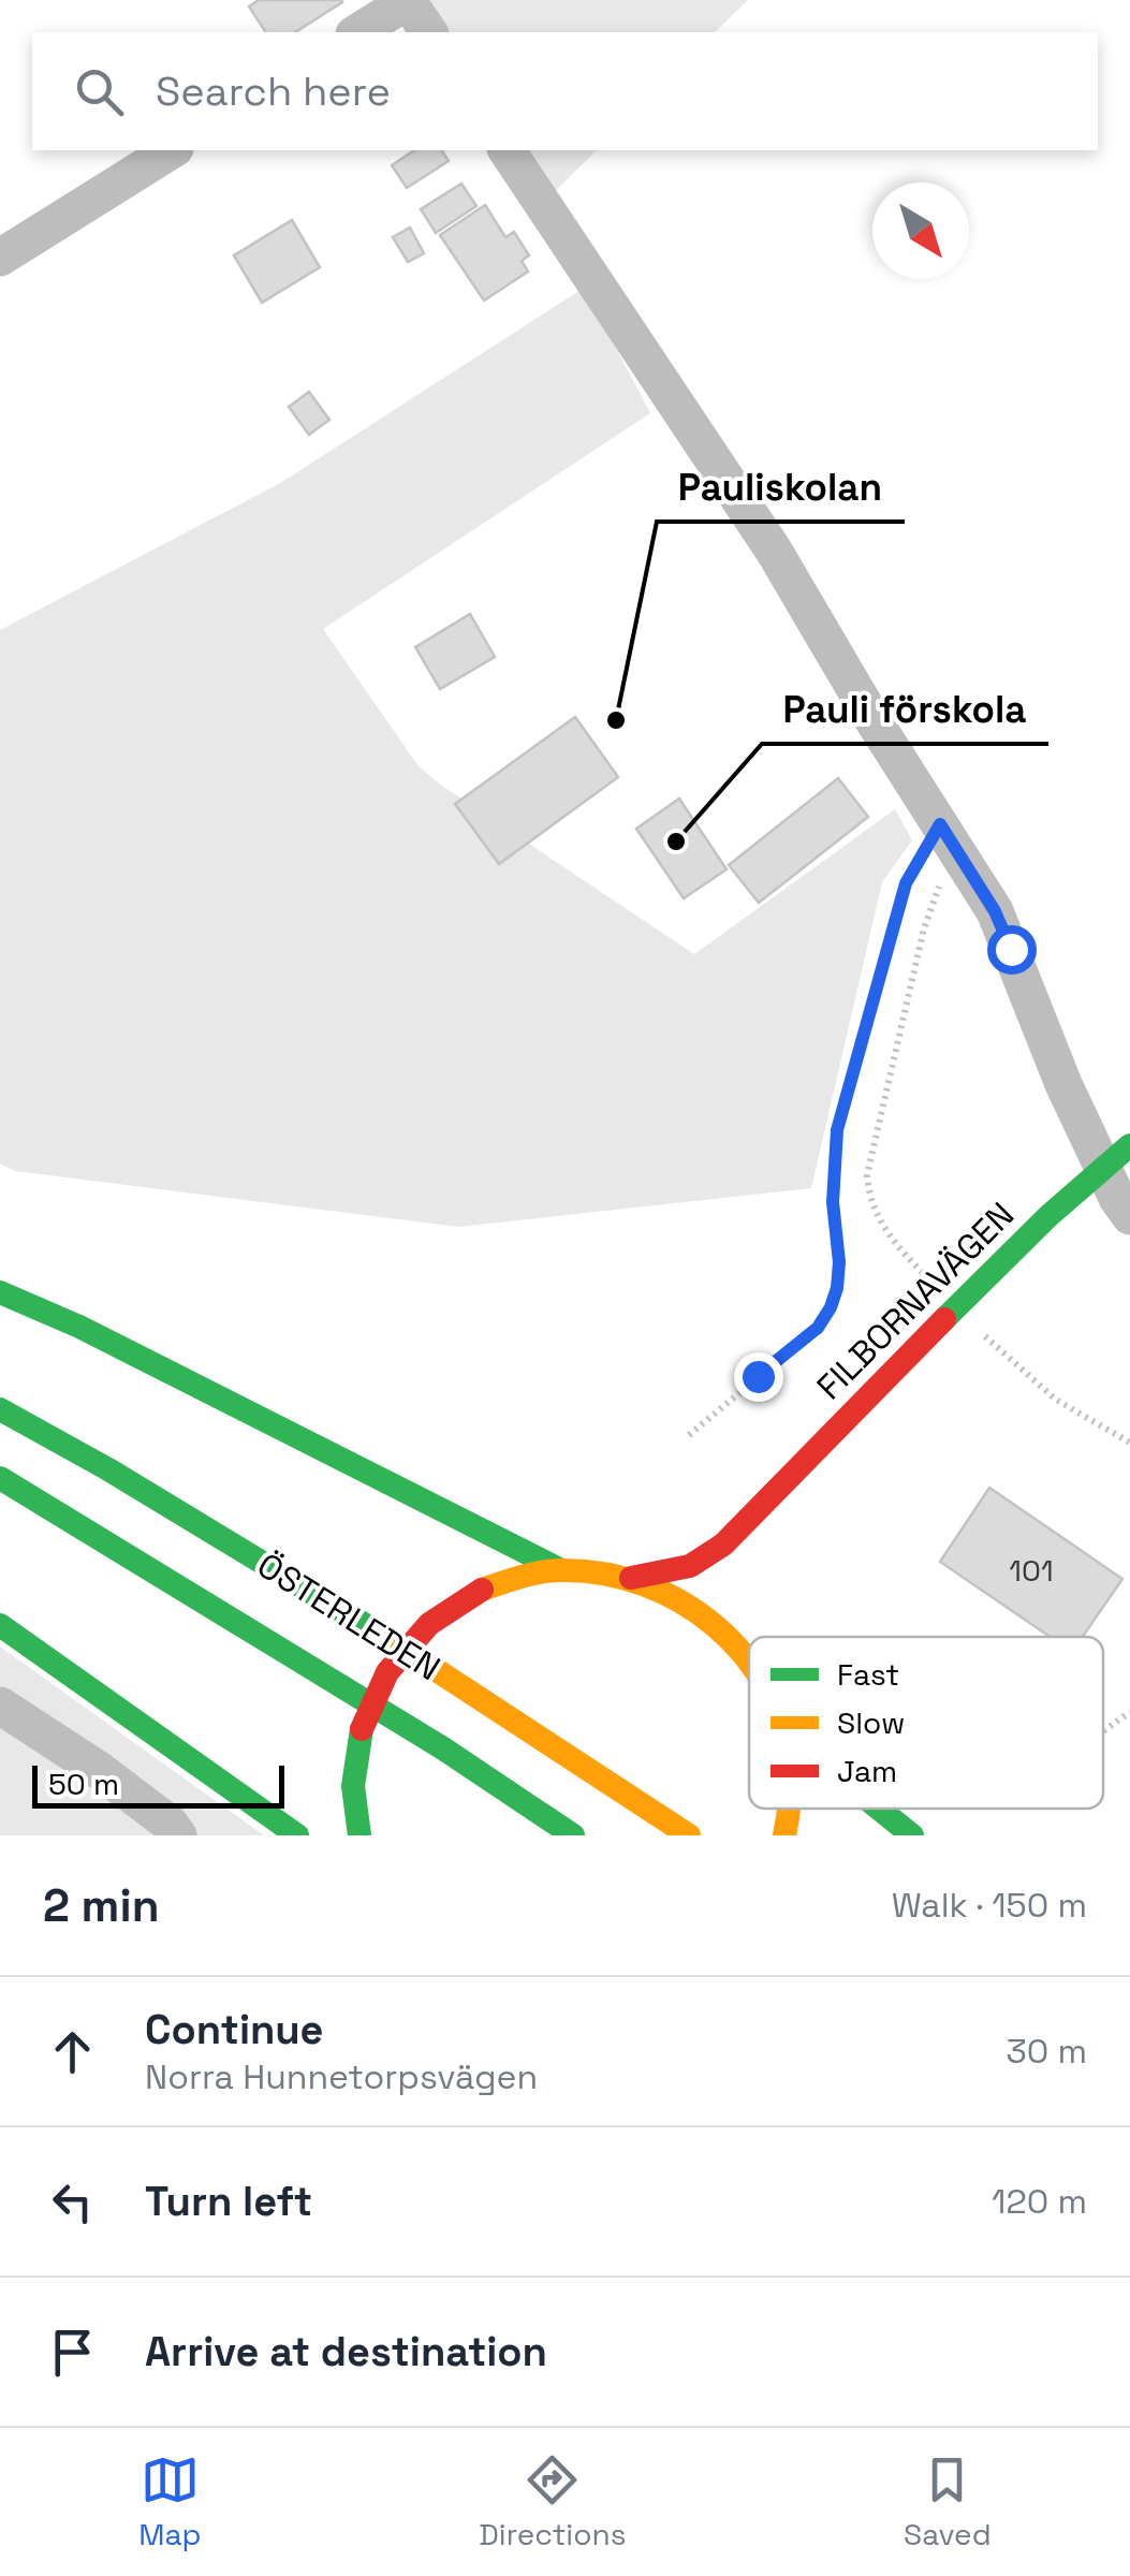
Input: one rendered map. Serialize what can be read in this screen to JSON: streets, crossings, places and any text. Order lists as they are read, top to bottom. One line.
{"streets":{"main road":["FILBORNAVÄGEN","ÖSTERLEDEN"]},"places":["Pauliskolan","Pauli förskola"],"house_numbers":["101"],"legend":["Fast","Slow","Jam"],"scale_bar":"50 m","north":"bottom right","page":{"search":"Search here","scale":"50 m","heading":["2 min","Walk · 150 m"],"list":[["Continue","Norra Hunnetorpsvägen","30 m"],["Turn left","120 m"],"Arrive at destination"],"nav":["Map","Directions","Saved"]}}
